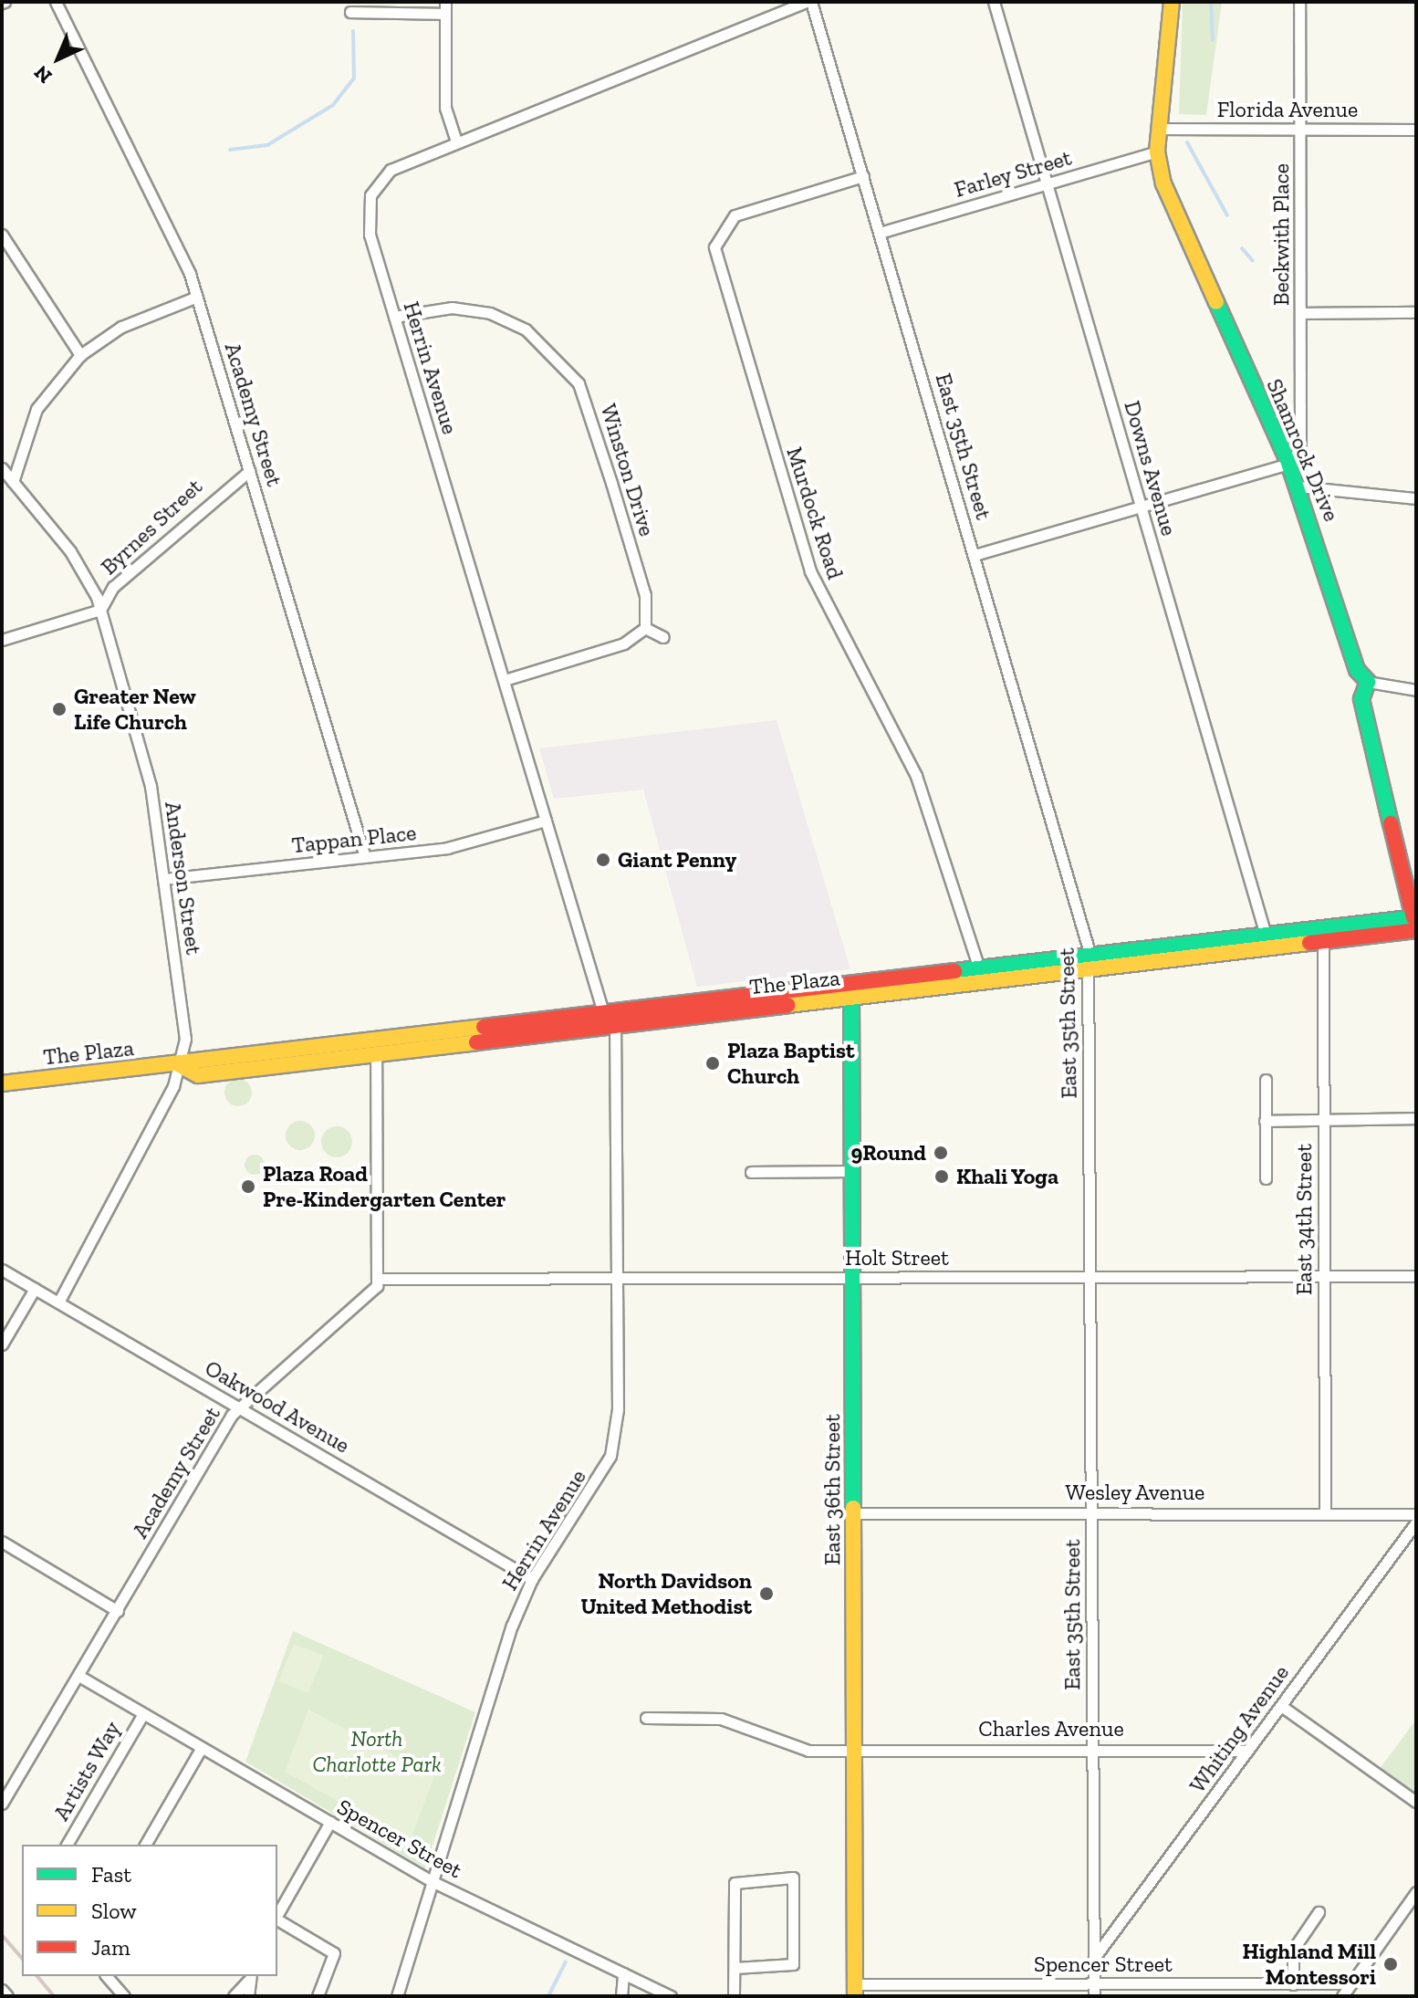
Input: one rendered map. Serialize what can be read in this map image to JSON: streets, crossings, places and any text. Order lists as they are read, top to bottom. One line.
{"streets":{"main road":["Shamrock Drive","The Plaza","East 36th Street"],"street":["Florida Avenue","Farley Street","Beckwith Place","Herrin Avenue","Academy Street","East 35th Street","Downs Avenue","Winston Drive","Murdock Road","Byrnes Street","Tappan Place","Anderson Street","East 34th Street","Holt Street","Oakwood Avenue","Wesley Avenue","Charles Avenue","Whiting Avenue","Artists Way","Spencer Street"]},"crossings":[["Florida Avenue","Beckwith Place"],["Florida Avenue","Shamrock Drive"],["Farley Street","East 35th Street"],["Farley Street","Shamrock Drive"],["Farley Street","Downs Avenue"],["Beckwith Place","Shamrock Drive"],["Herrin Avenue","East 35th Street"],["Herrin Avenue","Winston Drive"],["Herrin Avenue","Tappan Place"],["Herrin Avenue","The Plaza"],["Herrin Avenue","Holt Street"],["Herrin Avenue","Oakwood Avenue"],["Herrin Avenue","Spencer Street"],["Academy Street","Byrnes Street"],["Academy Street","Tappan Place"],["Academy Street","Holt Street"],["Academy Street","Oakwood Avenue"],["Academy Street","Spencer Street"],["East 35th Street","Murdock Road"],["East 35th Street","The Plaza"],["East 35th Street","Holt Street"],["East 35th Street","Wesley Avenue"],["East 35th Street","Charles Avenue"],["East 35th Street","Whiting Avenue"],["East 35th Street","Spencer Street"],["Downs Avenue","The Plaza"],["Murdock Road","The Plaza"],["Byrnes Street","Anderson Street"],["Tappan Place","Anderson Street"],["Anderson Street","The Plaza"],["Anderson Street","Oakwood Avenue"],["The Plaza","East 34th Street"],["The Plaza","East 36th Street"],["East 34th Street","Holt Street"],["East 34th Street","Wesley Avenue"],["Holt Street","East 36th Street"],["East 36th Street","Wesley Avenue"],["East 36th Street","Charles Avenue"],["East 36th Street","Spencer Street"],["Charles Avenue","Whiting Avenue"],["Artists Way","Spencer Street"]],"parks":["North Charlotte Park"],"places":["Greater New Life Church","Giant Penny","Plaza Baptist Church","9Round","Khali Yoga","Plaza Road Pre-Kindergarten Center","North Davidson United Methodist","Highland Mill Montessori"],"legend":["Fast","Slow","Jam"],"north":"bottom left"}
